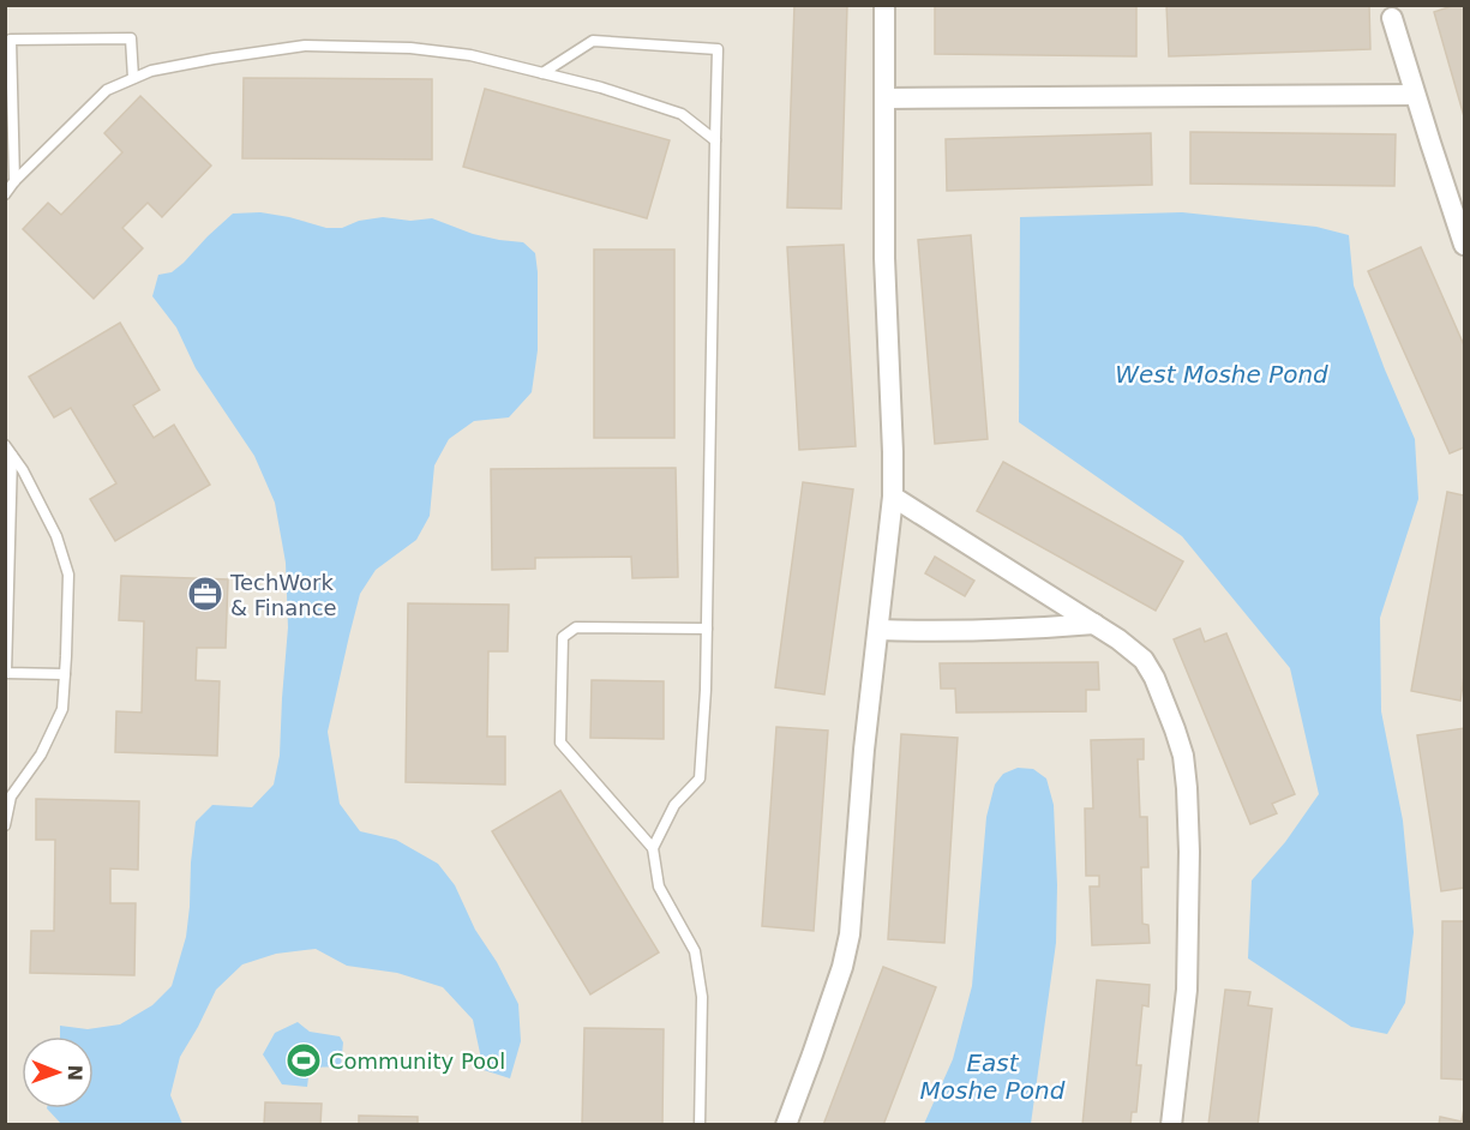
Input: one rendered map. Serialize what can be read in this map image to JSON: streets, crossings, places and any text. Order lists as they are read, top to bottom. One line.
{"water":["West Moshe Pond","East Moshe Pond"],"places":{"office":["TechWork & Finance"],"sports":["Community Pool"]},"north":"right"}
